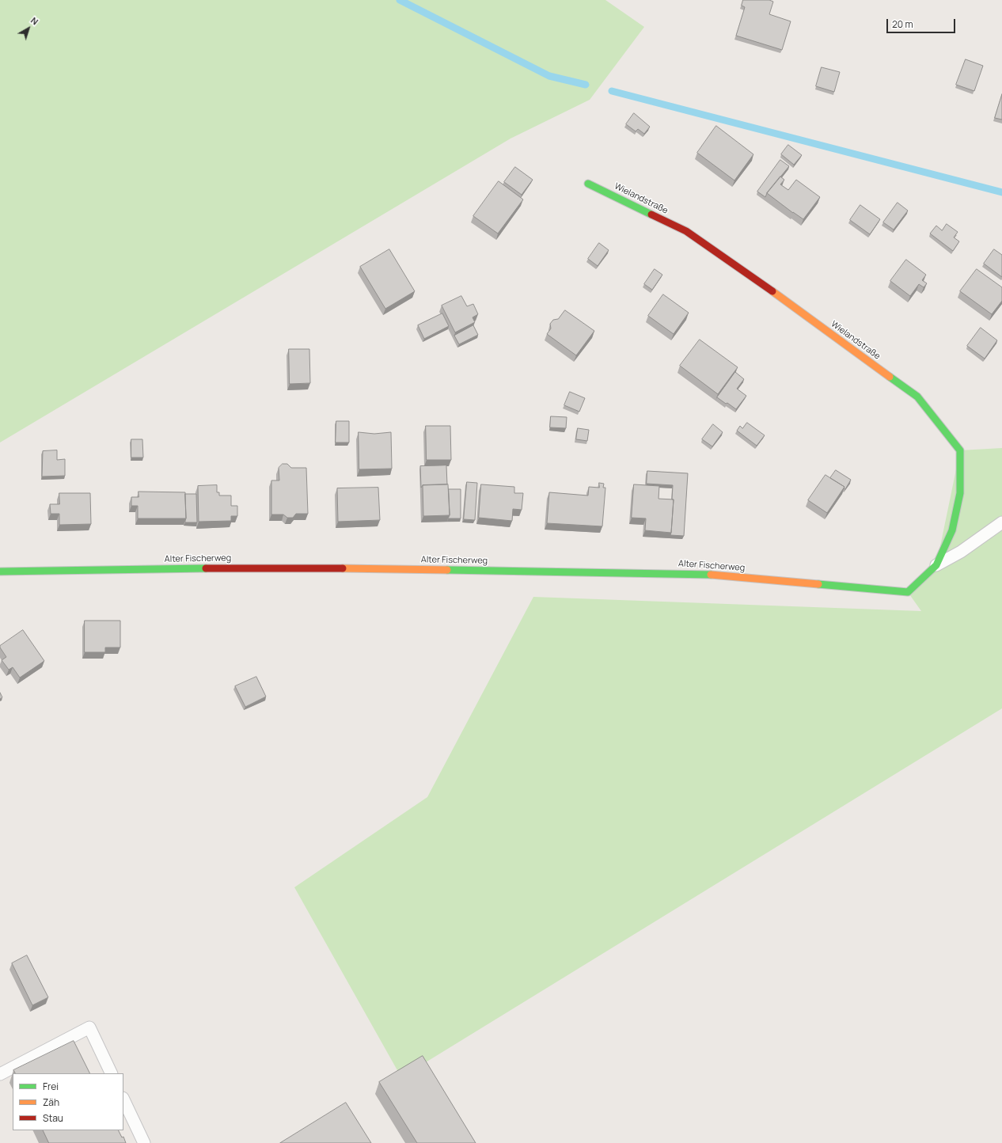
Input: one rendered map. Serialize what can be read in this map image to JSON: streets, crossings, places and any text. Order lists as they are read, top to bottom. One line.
{"streets":{"street":["Wielandstraße","Alter Fischerweg"]},"crossings":[["Wielandstraße","Alter Fischerweg"]],"legend":["Frei","Zäh","Stau"],"scale_bar":"20 m","north":"top right"}
